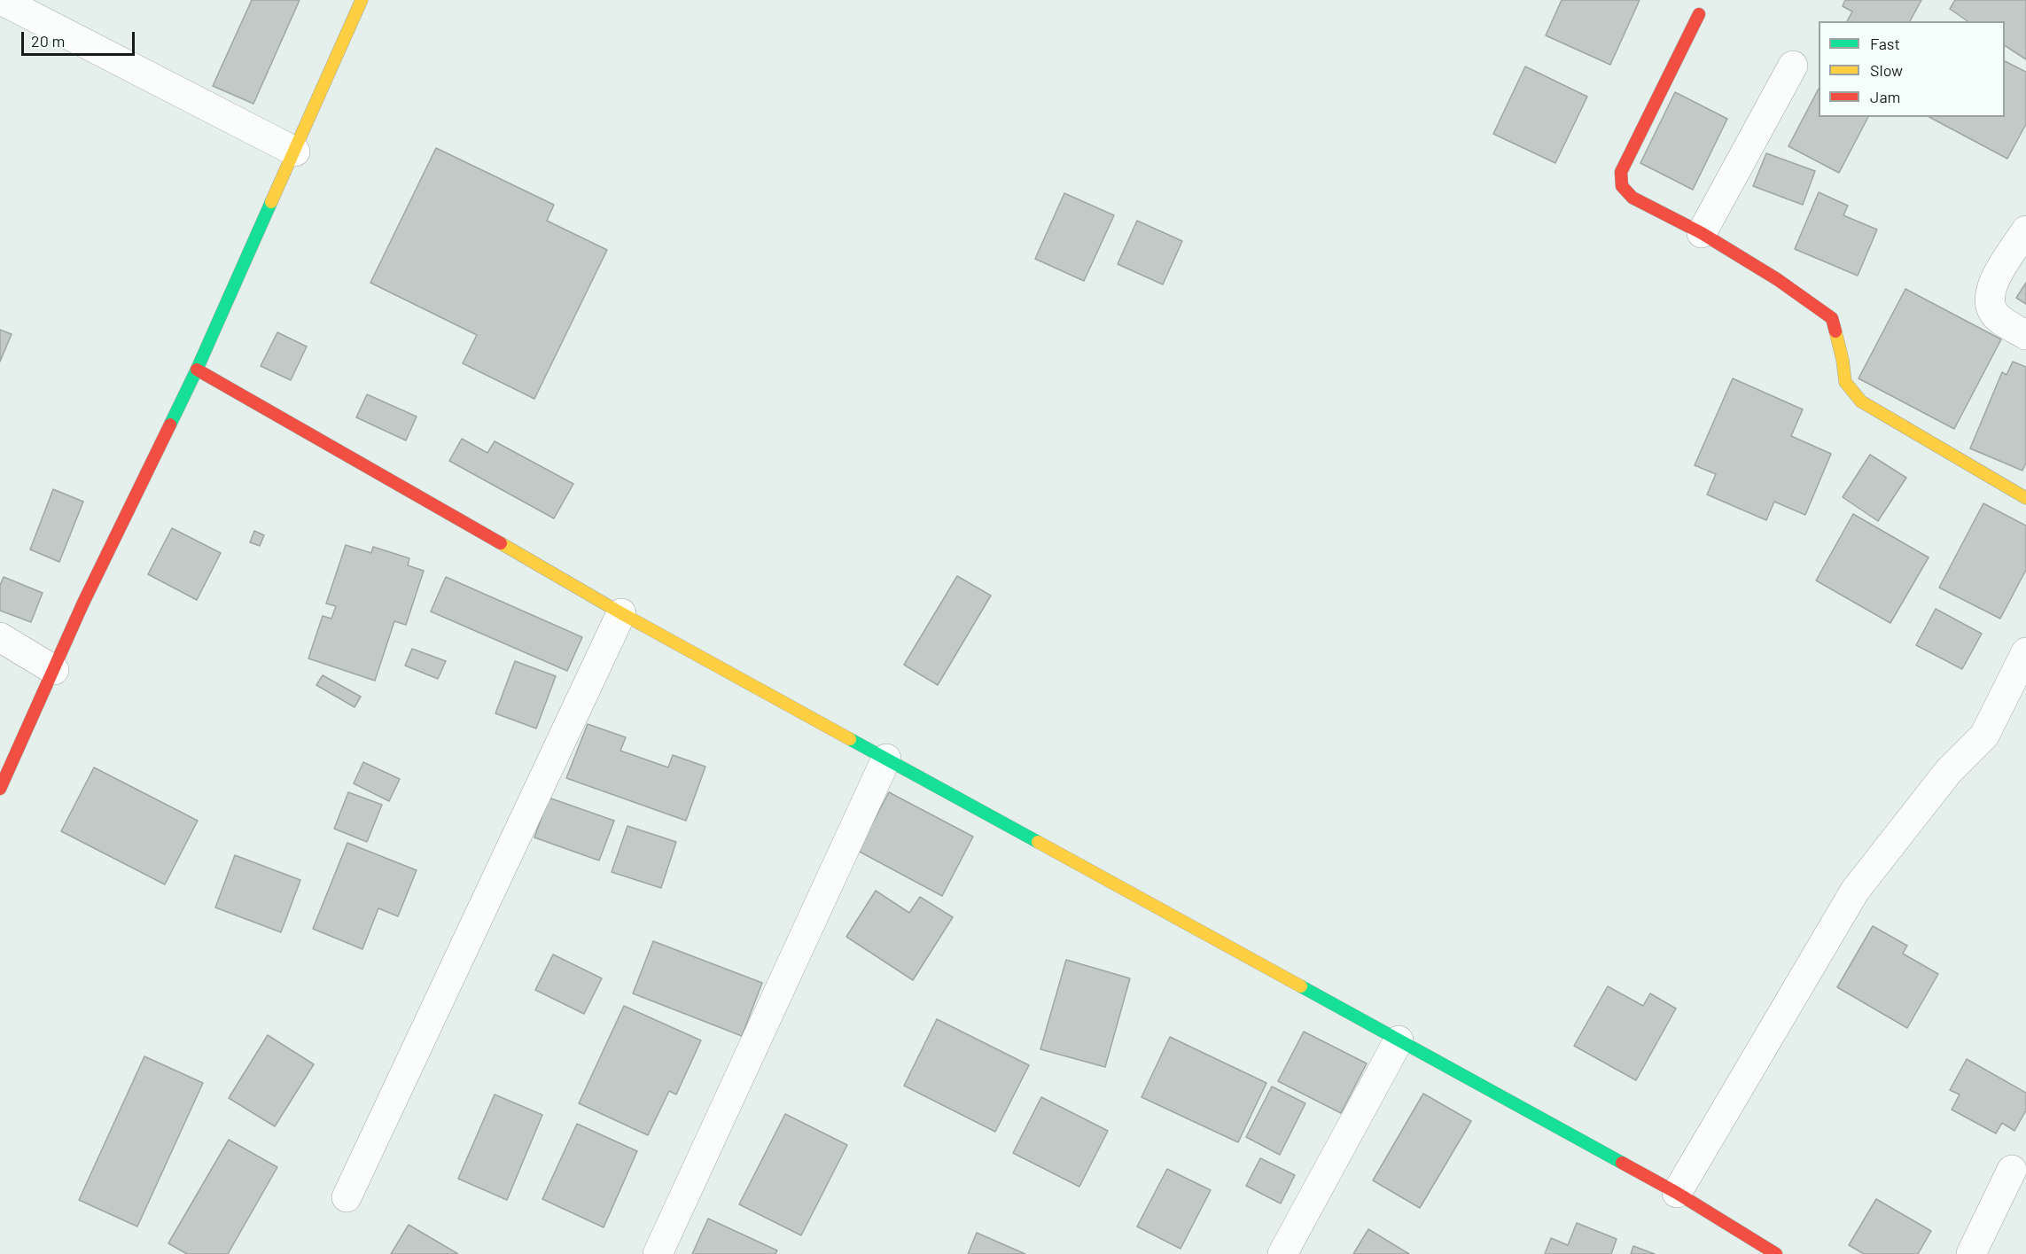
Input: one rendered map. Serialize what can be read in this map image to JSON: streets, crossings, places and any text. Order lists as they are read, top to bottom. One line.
{"legend":["Fast","Slow","Jam"],"scale_bar":"20 m"}
